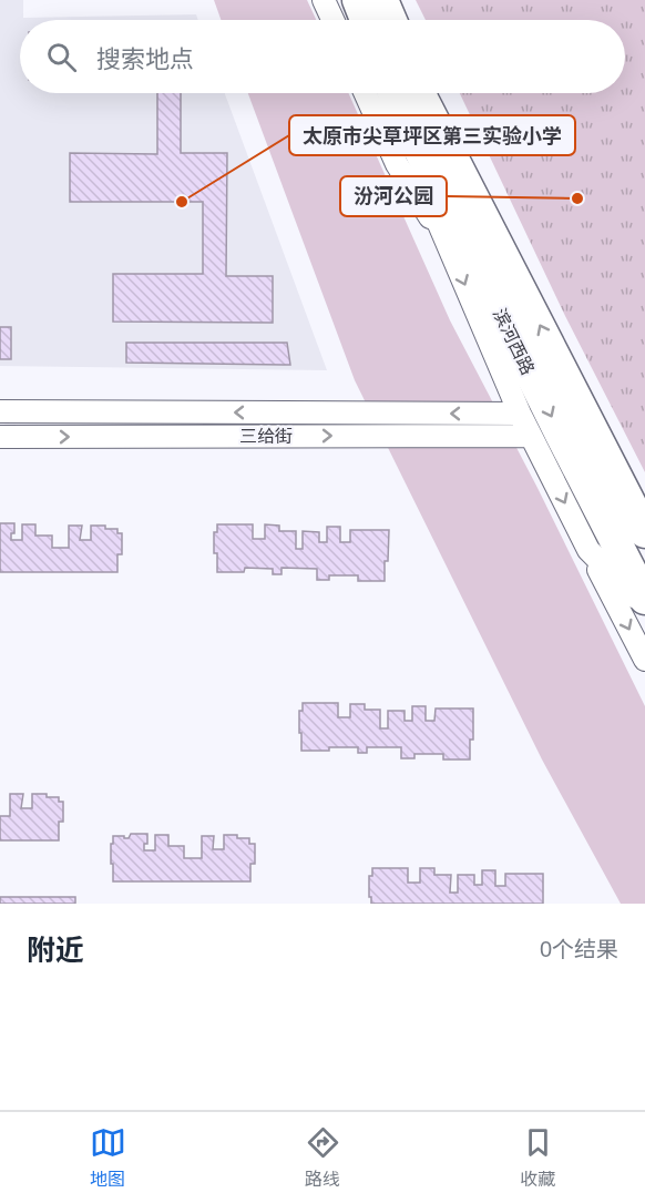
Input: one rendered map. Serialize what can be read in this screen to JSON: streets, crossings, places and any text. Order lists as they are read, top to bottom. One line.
{"streets":{"highway":["滨河西路"],"street":["三给街"]},"places":["汾河公园","太原市尖草坪区第三实验小学"],"page":{"search":"搜索地点","heading":["附近","0个结果"],"nav":["地图","路线","收藏"]}}
